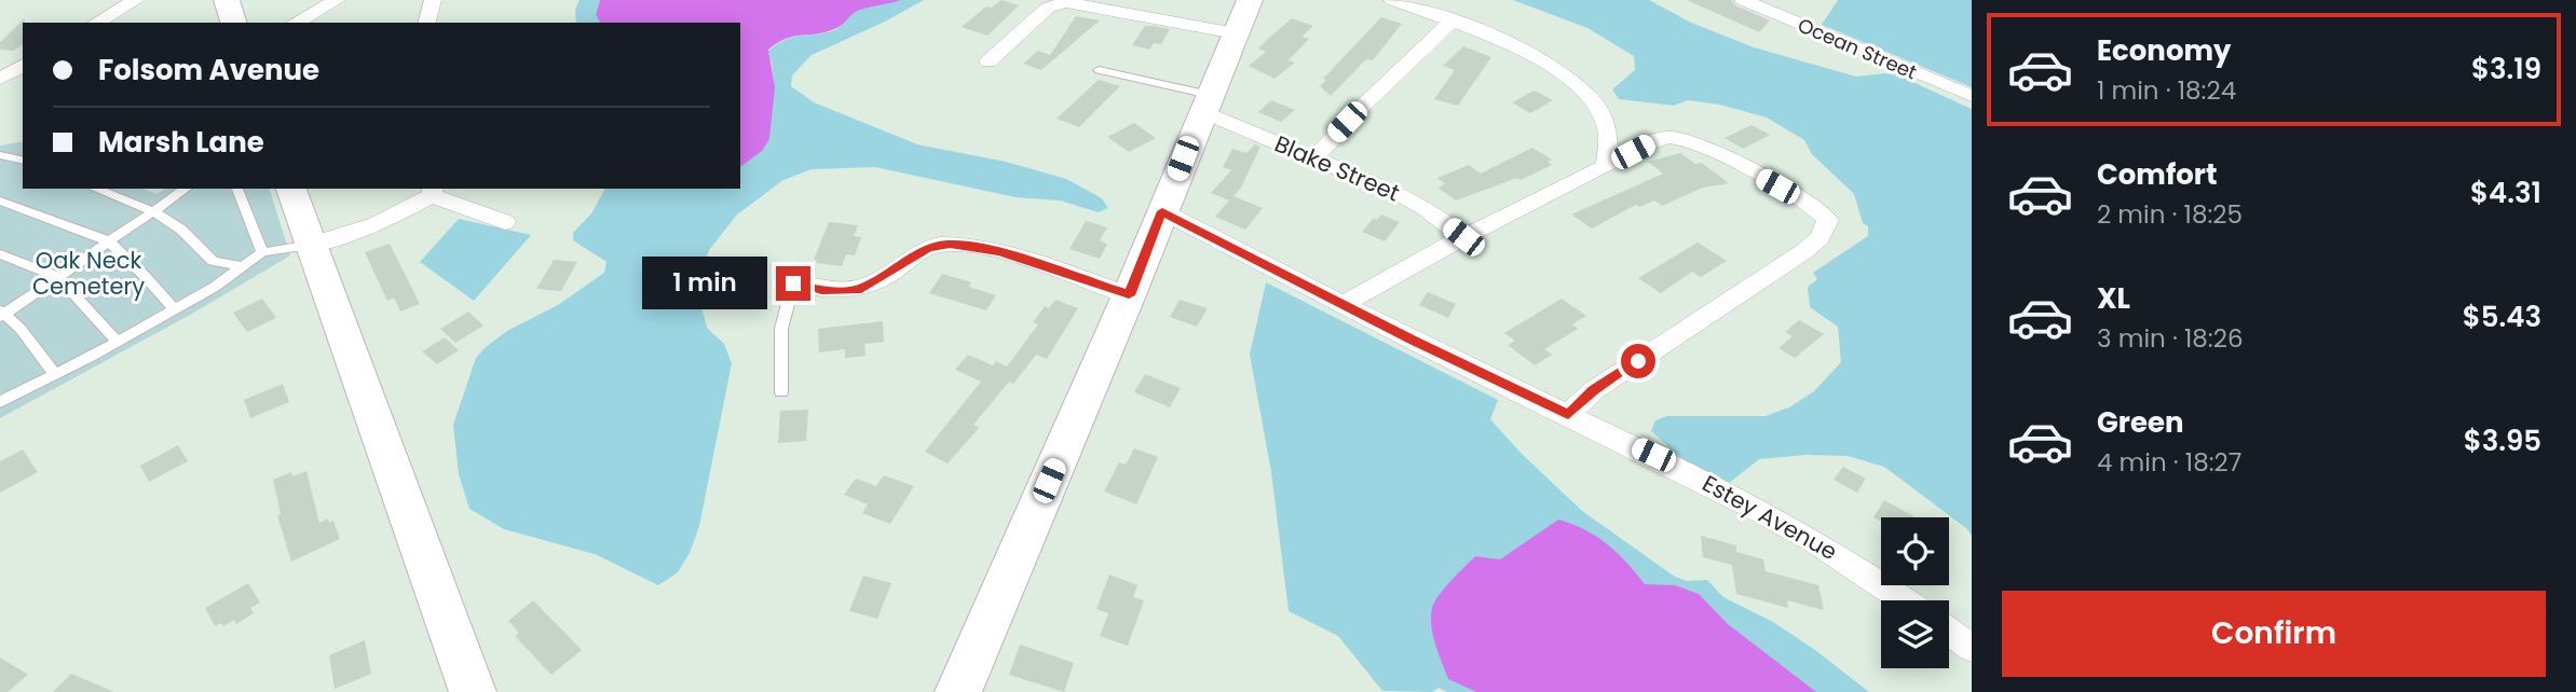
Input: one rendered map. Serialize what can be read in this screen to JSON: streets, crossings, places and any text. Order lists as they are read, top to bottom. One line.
{"streets":{"street":["Ocean Street","Blake Street","Estey Avenue"]},"parks":["Oak Neck Cemetery"],"page":{"list":[{"name":"Economy","note":"1 min · 18:24","value":"$3.19"},{"name":"Comfort","note":"2 min · 18:25","value":"$4.31"},{"name":"XL","note":"3 min · 18:26","value":"$5.43"},{"name":"Green","note":"4 min · 18:27","value":"$3.95"}],"banner":["Folsom Avenue","Marsh Lane"],"bubble":"1 min","buttons":"Confirm"}}
